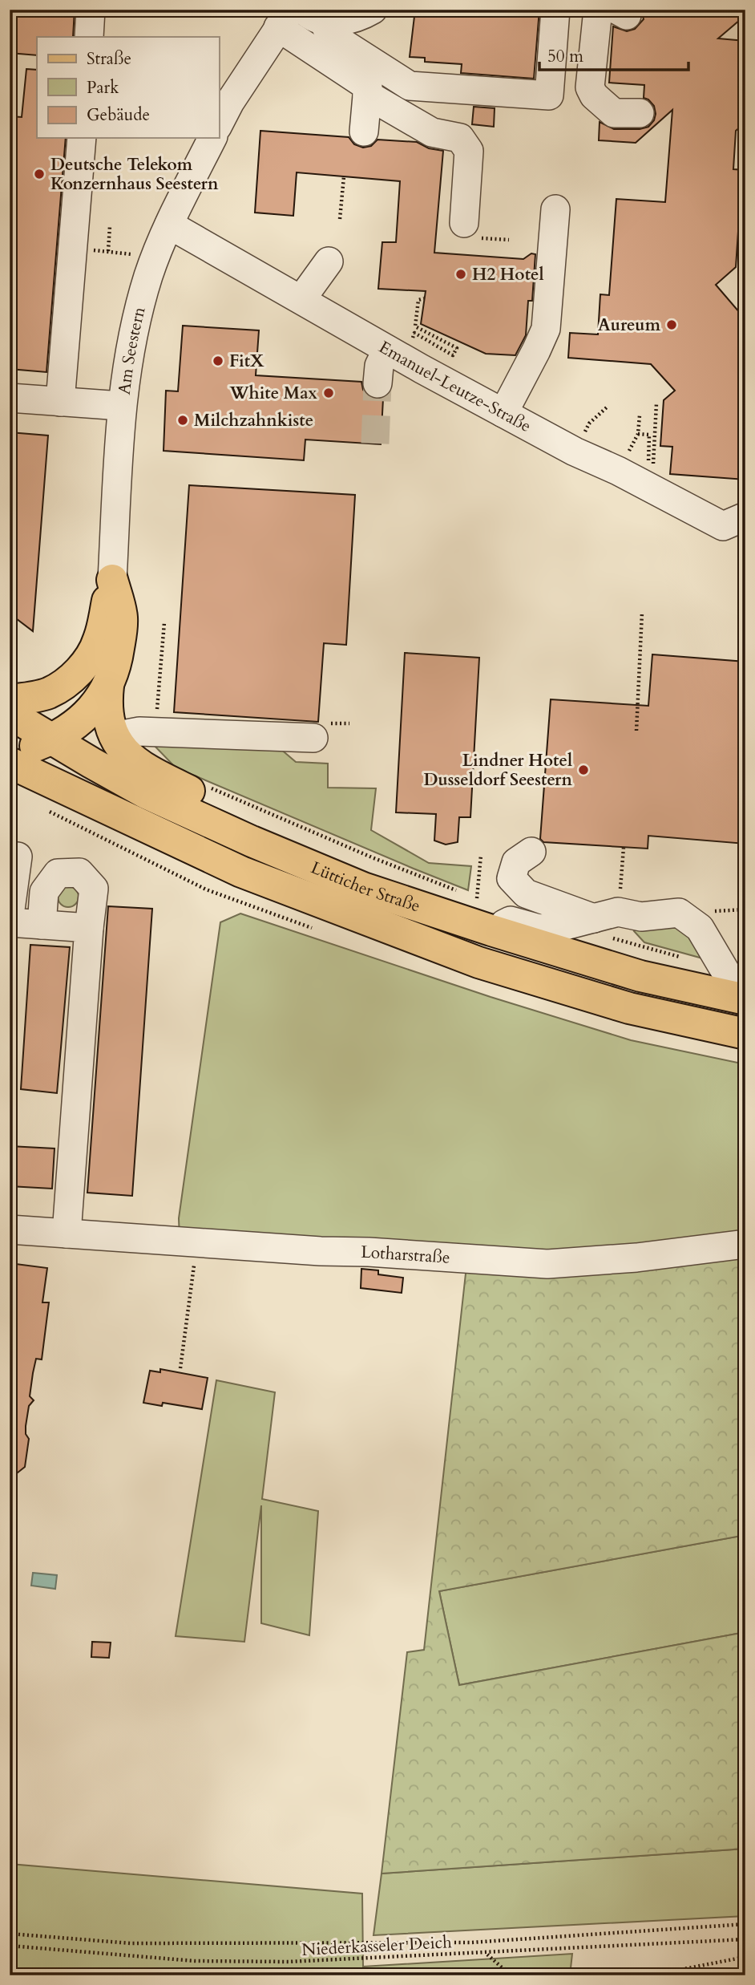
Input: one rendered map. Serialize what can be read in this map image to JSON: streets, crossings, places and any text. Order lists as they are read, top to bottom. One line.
{"streets":{"main road":["Lütticher Straße"],"street":["Am Seestern","Emanuel-Leutze-Straße","Lotharstraße"],"path":["Niederkasseler Deich"]},"crossings":[["Am Seestern","Emanuel-Leutze-Straße"]],"places":["Deutsche Telekom Konzernhaus Seestern","H2 Hotel","Aureum","FitX","White Max","Milchzahnkiste","Lindner Hotel Dusseldorf Seestern"],"legend":["Straße","Park","Gebäude"],"scale_bar":"50 m"}
